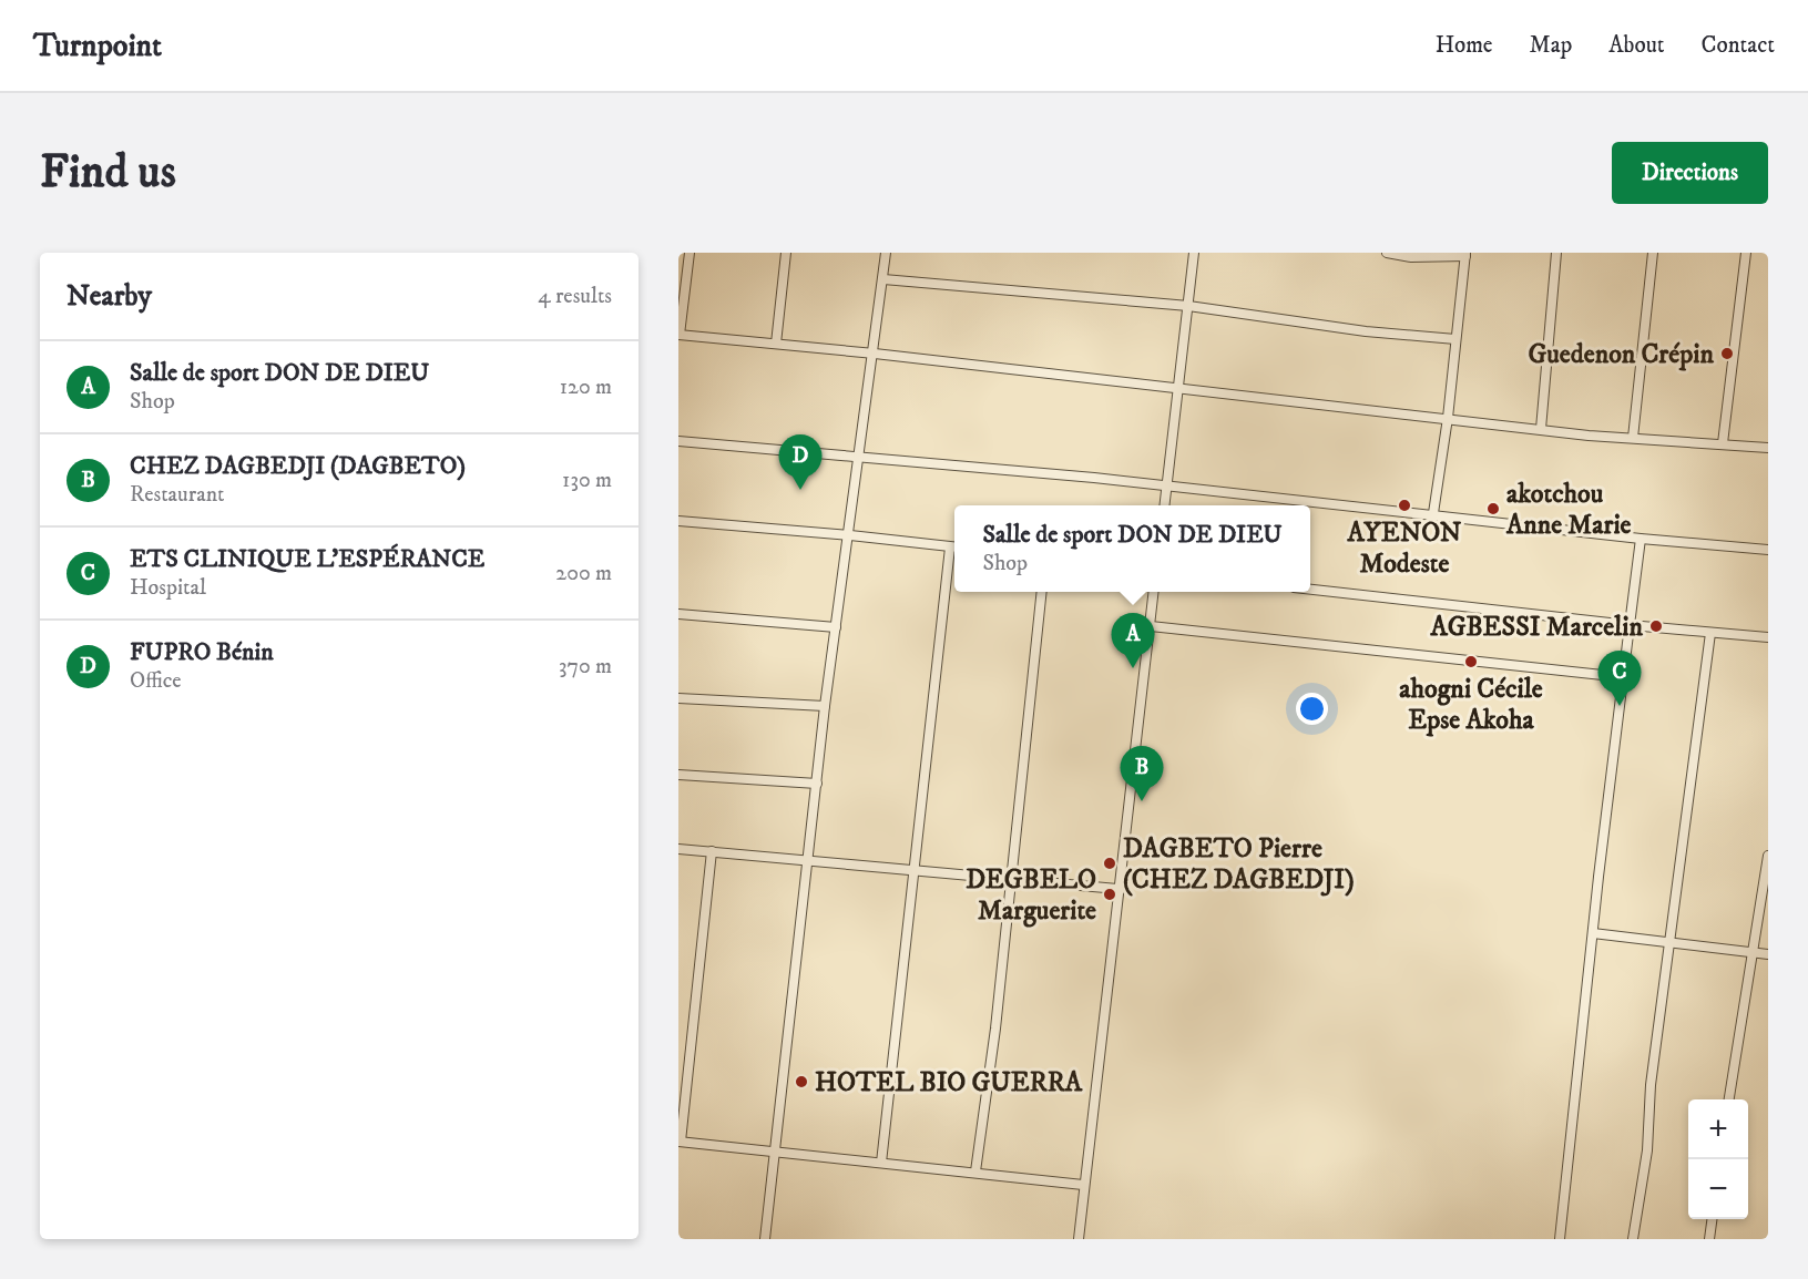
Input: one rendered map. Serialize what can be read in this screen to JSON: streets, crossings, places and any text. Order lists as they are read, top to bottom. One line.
{"places":["Guedenon Crépin","AYENON Modeste","akotchou Anne Marie","AGBESSI Marcelin","ahogni Cécile Epse Akoha","DAGBETO Pierre (CHEZ DAGBEDJI)","DEGBELO Marguerite","HOTEL BIO GUERRA"],"page":{"header":"Turnpoint","nav":["Home","Map","About","Contact"],"buttons":"Directions","title":"Find us","heading":["Nearby","4 results"],"list":[{"mark":"A","name":"Salle de sport DON DE DIEU","note":"Shop","value":"120 m"},{"mark":"B","name":"CHEZ DAGBEDJI (DAGBETO)","note":"Restaurant","value":"130 m"},{"mark":"C","name":"ETS CLINIQUE L’ESPÉRANCE","note":"Hospital","value":"200 m"},{"mark":"D","name":"FUPRO Bénin","note":"Office","value":"370 m"}],"pins":["D","A","C","B"],"popup":["Salle de sport DON DE DIEU","Shop"],"map_buttons":["+","−"]}}
